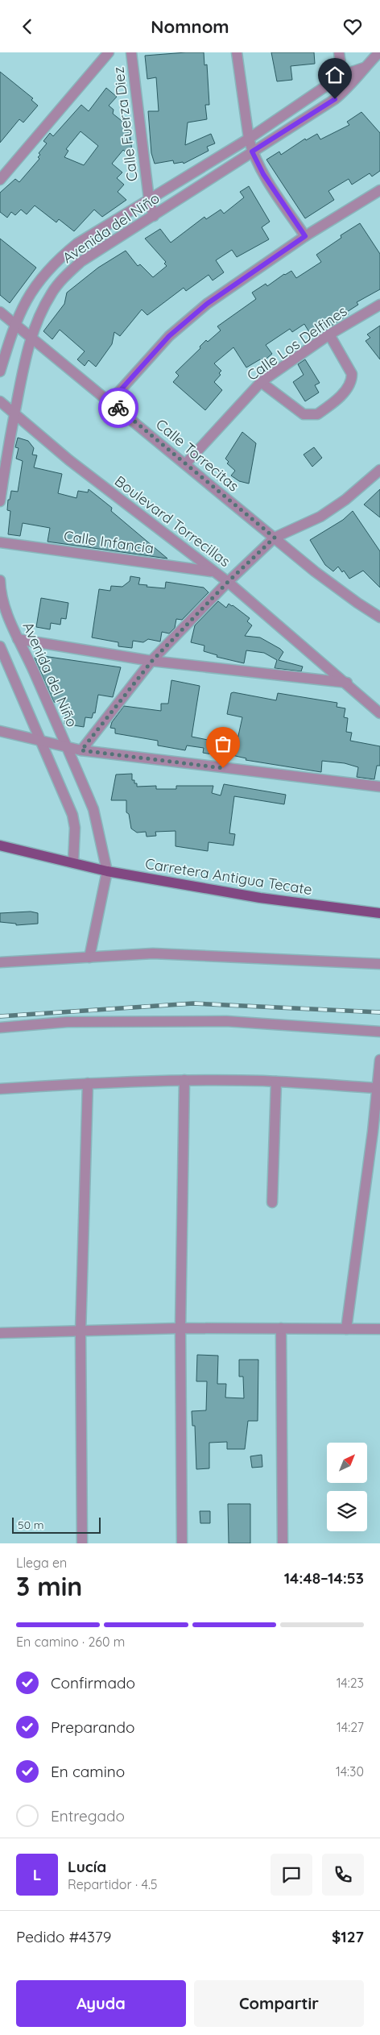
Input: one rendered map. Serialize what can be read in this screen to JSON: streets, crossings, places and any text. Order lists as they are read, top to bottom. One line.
{"streets":{"main road":["Carretera Antigua Tecate"],"street":["Calle Fuerza Diez","Avenida del Niño","Calle Los Delfines","Calle Torrecitas","Boulevard Torrecillas","Calle Infancia"]},"crossings":[["Calle Fuerza Diez","Avenida del Niño"],["Avenida del Niño","Calle Torrecitas"],["Avenida del Niño","Boulevard Torrecillas"],["Avenida del Niño","Carretera Antigua Tecate"],["Calle Los Delfines","Calle Torrecitas"],["Boulevard Torrecillas","Calle Infancia"]],"scale_bar":"50 m","north":"top right","page":{"header":"Nomnom","scale":"50 m","heading":["3 min","Llega en","14:48–14:53"],"panel":["Lucía","Repartidor · 4.5","Pedido #4379","$127"],"bar":"En camino · 260 m","list":[["Confirmado","14:23"],["Preparando","14:27"],["En camino","14:30"],"Entregado"],"round":"L","buttons":["Ayuda","Compartir"]}}
